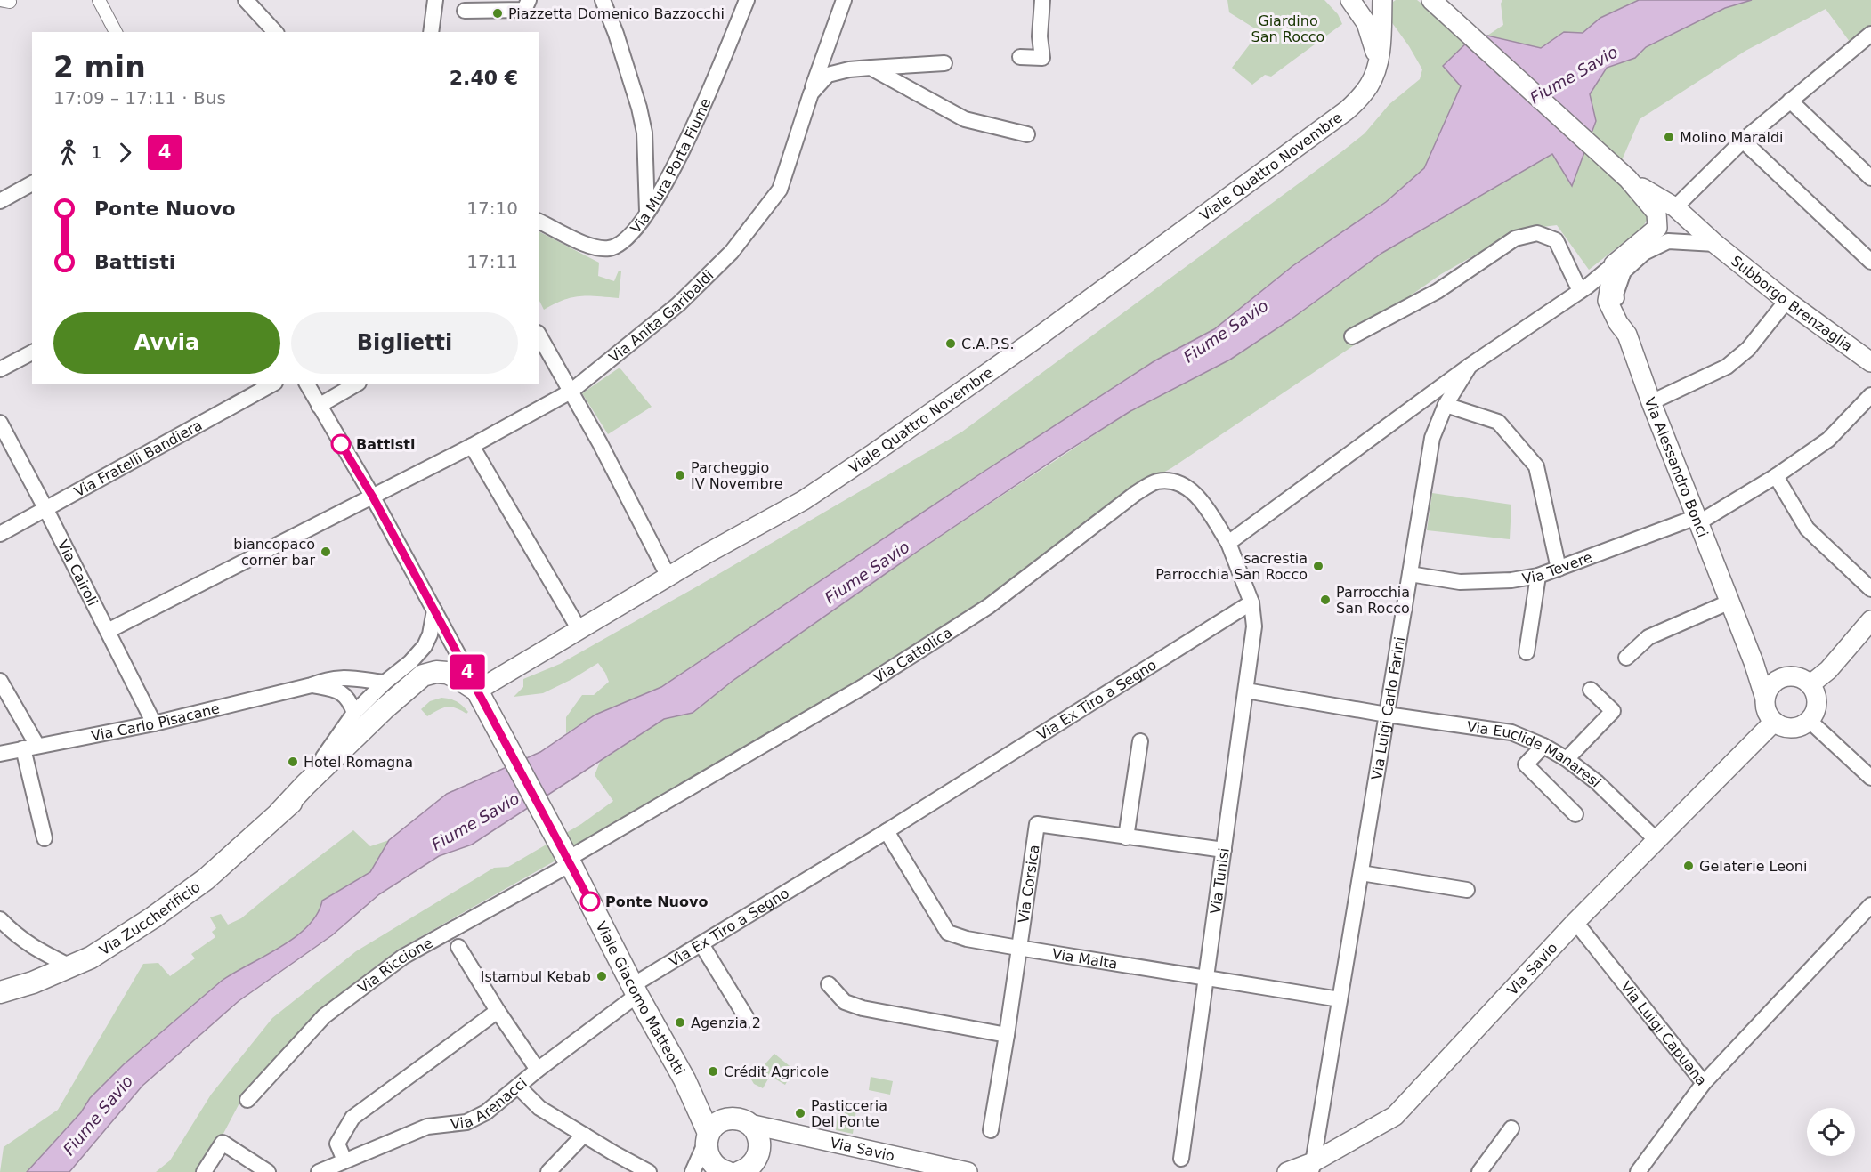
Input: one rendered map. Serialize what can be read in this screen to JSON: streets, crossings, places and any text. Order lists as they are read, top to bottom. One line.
{"streets":{"main road":["Via Zuccherificio","Viale Giacomo Matteotti"],"street":["Via Mura Porta Fiume","Viale Quattro Novembre","Subborgo Brenzaglia","Via Anita Garibaldi","Via Fratelli Bandiera","Via Alessandro Bonci","Via Tevere","Via Cairoli","Via Cattolica","Via Ex Tiro a Segno","Via Luigi Carlo Farini","Via Carlo Pisacane","Via Euclide Manaresi","Via Tunisi","Via Corsica","Via Malta","Via Riccione","Via Savio","Via Luigi Capuana","Via Arenacci"]},"crossings":[["Viale Quattro Novembre","Via Zuccherificio"],["Viale Quattro Novembre","Viale Giacomo Matteotti"],["Subborgo Brenzaglia","Via Luigi Carlo Farini"],["Via Anita Garibaldi","Via Cairoli"],["Via Fratelli Bandiera","Via Cairoli"],["Via Alessandro Bonci","Via Tevere"],["Via Alessandro Bonci","Via Savio"],["Via Tevere","Via Luigi Carlo Farini"],["Via Cairoli","Via Carlo Pisacane"],["Via Cattolica","Via Riccione"],["Via Cattolica","Viale Giacomo Matteotti"],["Via Ex Tiro a Segno","Via Tunisi"],["Via Ex Tiro a Segno","Via Malta"],["Via Ex Tiro a Segno","Viale Giacomo Matteotti"],["Via Ex Tiro a Segno","Via Arenacci"],["Via Luigi Carlo Farini","Via Euclide Manaresi"],["Via Luigi Carlo Farini","Via Malta"],["Via Luigi Carlo Farini","Via Savio"],["Via Carlo Pisacane","Via Zuccherificio"],["Via Euclide Manaresi","Via Tunisi"],["Via Euclide Manaresi","Via Savio"],["Via Tunisi","Via Corsica"],["Via Tunisi","Via Malta"],["Via Corsica","Via Malta"],["Via Zuccherificio","Viale Giacomo Matteotti"],["Via Riccione","Viale Giacomo Matteotti"],["Via Savio","Viale Giacomo Matteotti"],["Via Savio","Via Luigi Capuana"],["Viale Giacomo Matteotti","Via Arenacci"]],"water":["Fiume Savio"],"parks":["Giardino San Rocco"],"places":["Piazzetta Domenico Bazzocchi","Molino Maraldi","C.A.P.S.","Battisti","Parcheggio IV Novembre","biancopaco corner bar","sacrestia Parrocchia San Rocco","Parrocchia San Rocco","Hotel Romagna","Gelaterie Leoni","Ponte Nuovo","Istambul Kebab","Agenzia 2","Crédit Agricole","Pasticceria Del Ponte"],"lines":["bus line 4"],"page":{"on_map":"4","heading":["2 min","17:09 – 17:11 · Bus","2.40 €"],"legs":["1","4"],"list":[{"name":"Ponte Nuovo","value":"17:10"},{"name":"Battisti","value":"17:11"}],"buttons":["Avvia","Biglietti"]}}
